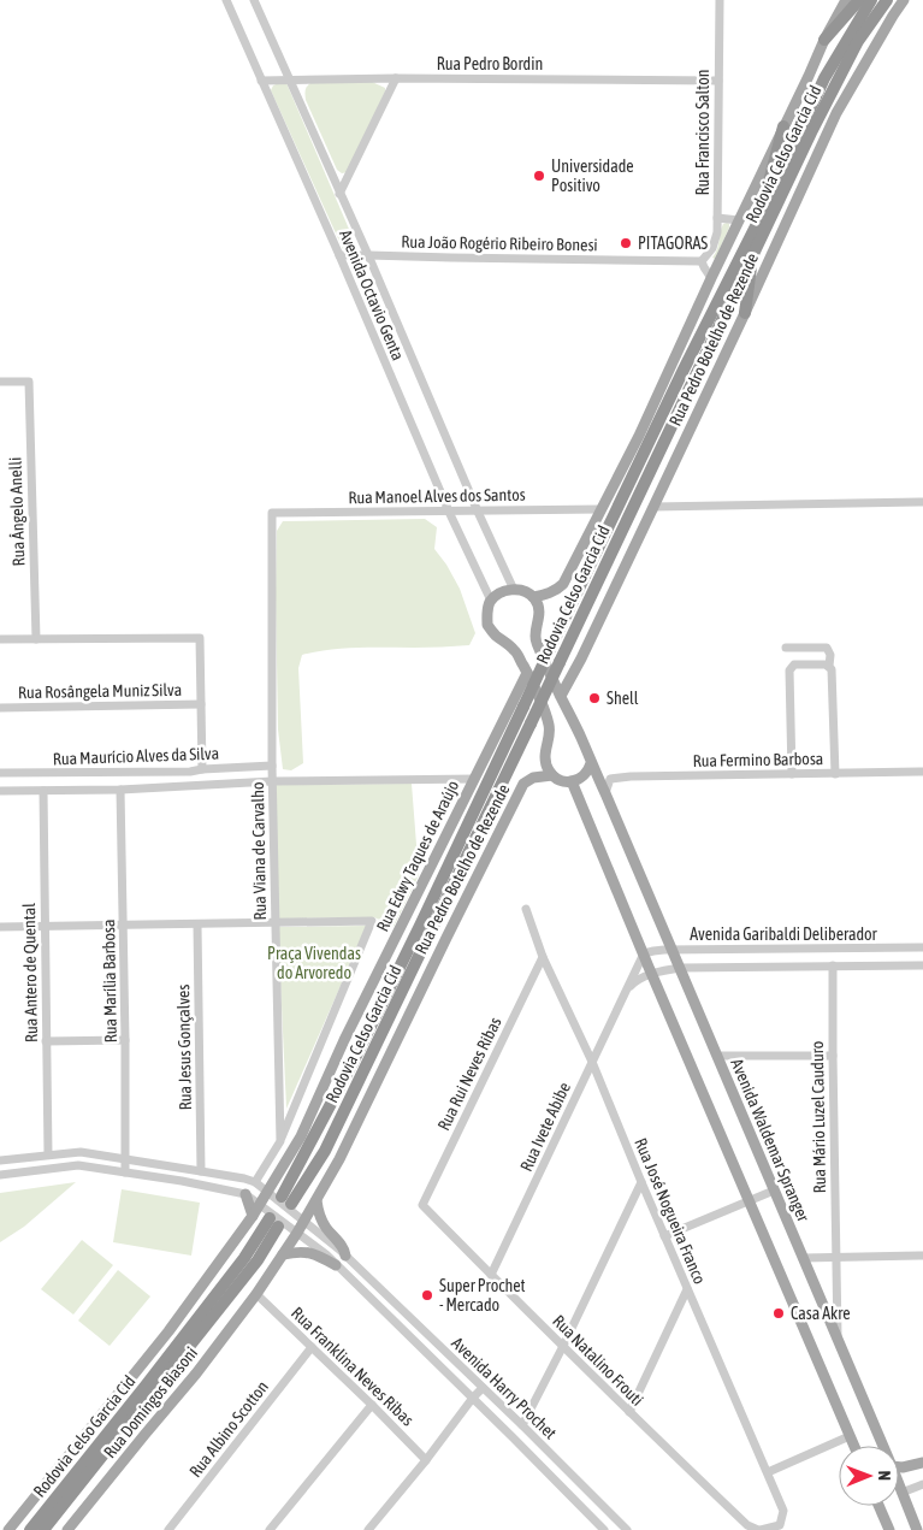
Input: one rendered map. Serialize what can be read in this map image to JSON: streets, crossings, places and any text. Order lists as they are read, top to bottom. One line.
{"streets":{"highway":["Rodovia Celso Garcia Cid"],"main road":["Rua Pedro Botelho de Rezende","Rua Edwy Taques de Araújo","Avenida Waldemar Spranger","Rua Domingos Biasoni"],"street":["Rua Pedro Bordin","Rua Francisco Salton","Rua João Rogério Ribeiro Bonesi","Avenida Octavio Genta","Rua Manoel Alves dos Santos","Rua Ângelo Anelli","Rua Rosângela Muniz Silva","Rua Maurício Alves da Silva","Rua Fermino Barbosa","Rua Viana de Carvalho","Avenida Garibaldi Deliberador","Rua Antero de Quental","Rua Marília Barbosa","Rua Jesus Gonçalves","Rua Rui Neves Ribas","Rua Mário Luzel Cauduro","Rua Ivete Abibe","Rua José Nogueira Franco","Rua Natalino Frouti","Rua Franklina Neves Ribas","Avenida Harry Prochet","Rua Albino Scotton"]},"crossings":[["Rua Pedro Bordin","Rua Francisco Salton"],["Rua Pedro Bordin","Avenida Octavio Genta"],["Rua Francisco Salton","Rua João Rogério Ribeiro Bonesi"],["Rua João Rogério Ribeiro Bonesi","Avenida Octavio Genta"],["Avenida Octavio Genta","Rua Manoel Alves dos Santos"],["Rua Pedro Botelho de Rezende","Avenida Waldemar Spranger"],["Rua Manoel Alves dos Santos","Rua Viana de Carvalho"],["Rua Maurício Alves da Silva","Rua Viana de Carvalho"],["Rua Fermino Barbosa","Avenida Waldemar Spranger"],["Rua Edwy Taques de Araújo","Avenida Harry Prochet"],["Avenida Garibaldi Deliberador","Rua Mário Luzel Cauduro"],["Avenida Garibaldi Deliberador","Rua Ivete Abibe"],["Avenida Garibaldi Deliberador","Avenida Waldemar Spranger"],["Rua Rui Neves Ribas","Rua José Nogueira Franco"],["Rua Rui Neves Ribas","Rua Natalino Frouti"],["Rua Mário Luzel Cauduro","Avenida Waldemar Spranger"],["Rua Ivete Abibe","Rua José Nogueira Franco"],["Rua Ivete Abibe","Rua Natalino Frouti"],["Rua José Nogueira Franco","Rua Natalino Frouti"],["Rua Franklina Neves Ribas","Rua Domingos Biasoni"],["Rua Franklina Neves Ribas","Rua Albino Scotton"]],"parks":["Praça Vivendas do Arvoredo"],"places":["Universidade Positivo","PITAGORAS","Shell","Super Prochet - Mercado","Casa Akre"],"north":"right"}
